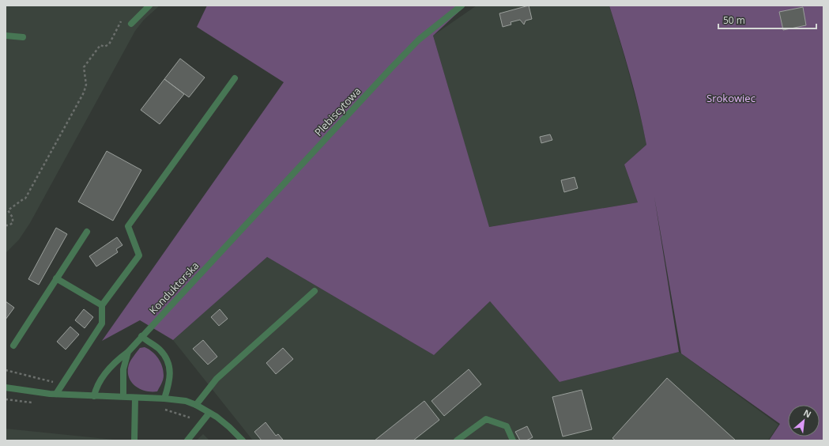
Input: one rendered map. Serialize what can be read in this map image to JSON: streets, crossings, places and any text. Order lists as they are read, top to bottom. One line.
{"streets":{"street":["Plebiscytowa","Konduktorska"]},"crossings":[["Plebiscytowa","Konduktorska"]],"parks":["Srokowiec"],"scale_bar":"50 m","north":"top right"}
